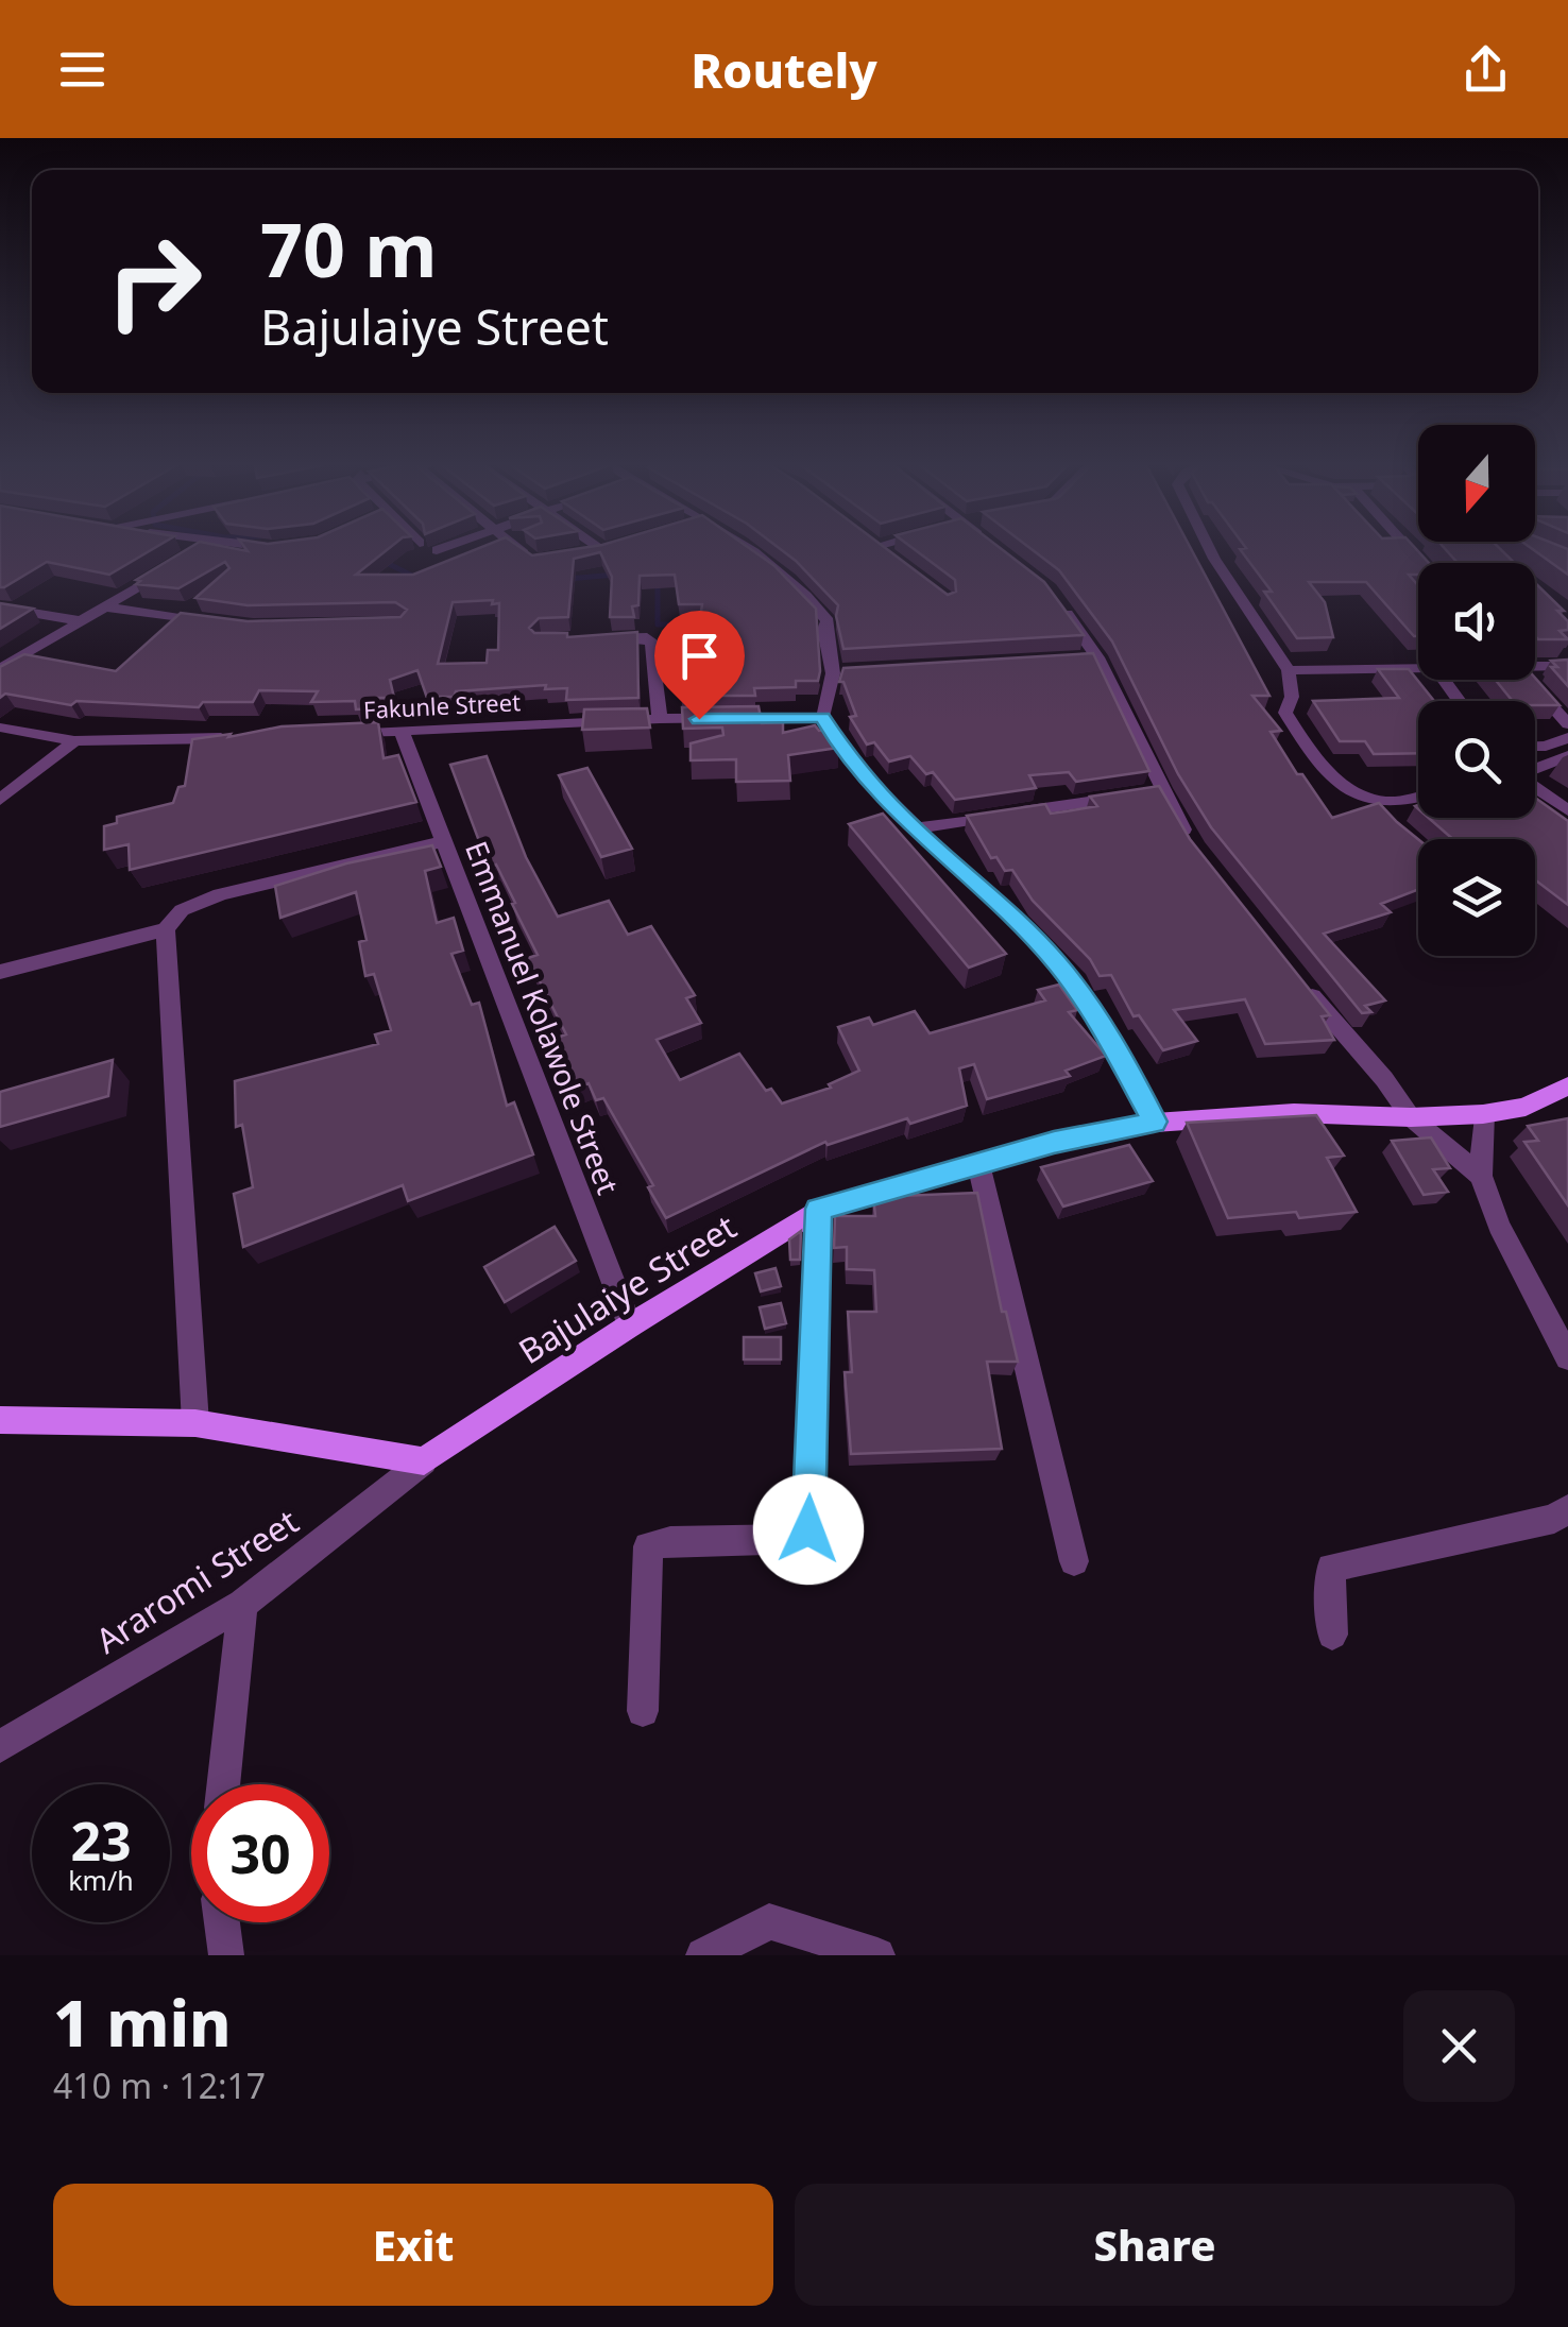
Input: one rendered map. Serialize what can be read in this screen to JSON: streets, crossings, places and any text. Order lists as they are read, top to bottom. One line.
{"streets":{"street":["Fakunle Street","Emmanuel Kolawole Street","Bajulaiye Street","Araromi Street"]},"crossings":[["Fakunle Street","Emmanuel Kolawole Street"],["Emmanuel Kolawole Street","Bajulaiye Street"],["Bajulaiye Street","Araromi Street"]],"north":"bottom","page":{"header":"Routely","turn":["70 m","Bajulaiye Street"],"speed":"23 km/h","limit":"30","heading":["1 min","410 m · 12:17"],"buttons":["Exit","Share"]}}
